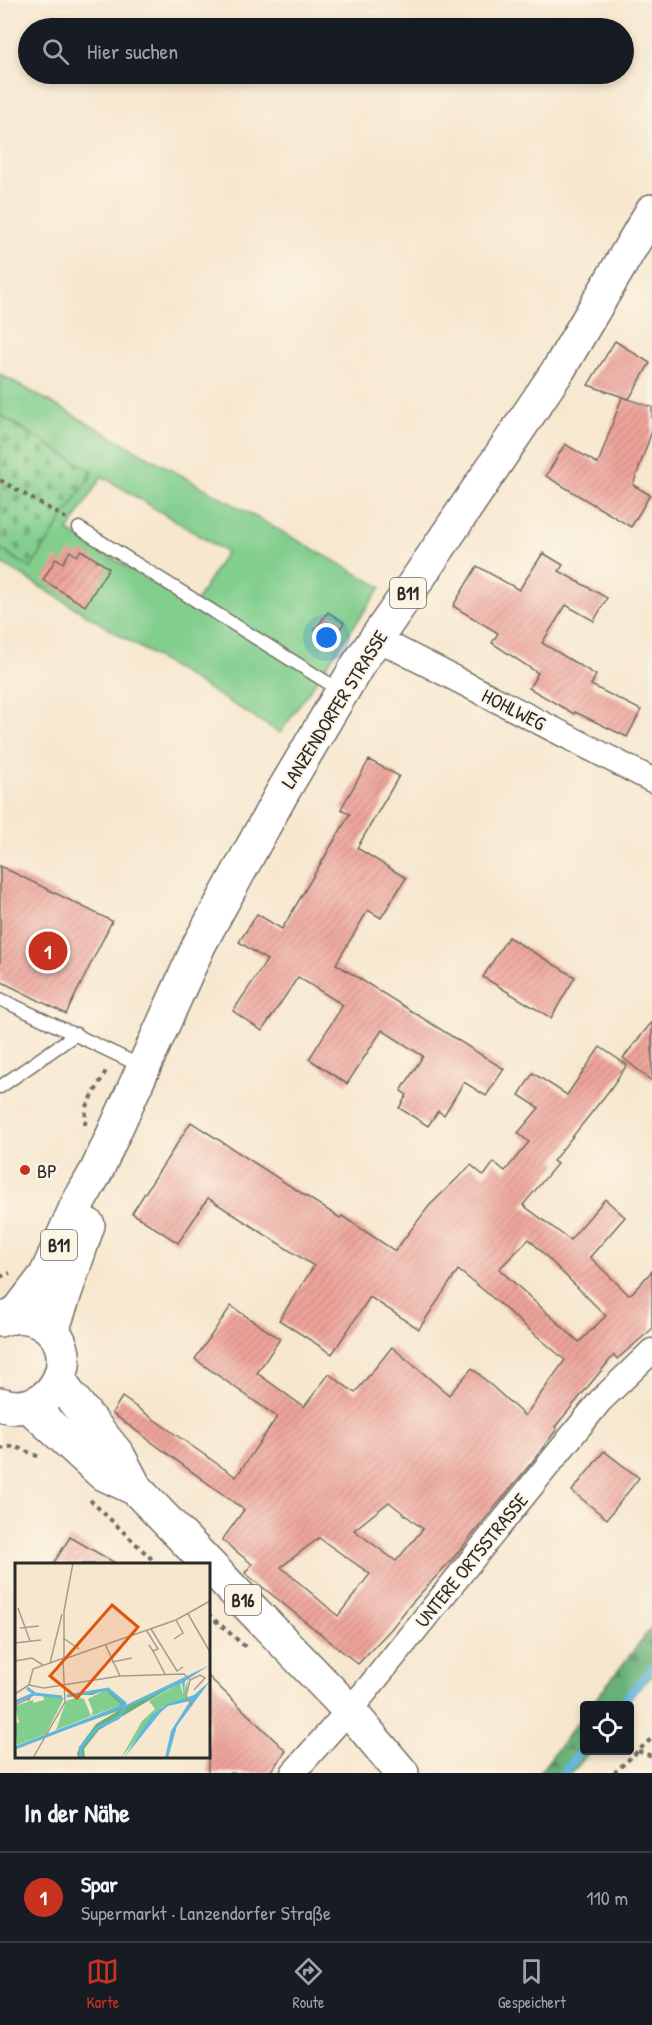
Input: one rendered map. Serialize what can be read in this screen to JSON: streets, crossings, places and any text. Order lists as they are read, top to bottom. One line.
{"streets":{"main road":["B11","LANZENDORFER STRASSE","B16"],"street":["HOHLWEG","UNTERE ORTSSTRASSE"]},"crossings":[["B11","LANZENDORFER STRASSE"],["LANZENDORFER STRASSE","HOHLWEG"],["UNTERE ORTSSTRASSE","B16"]],"places":["BP"],"page":{"search":"Hier suchen","pins":"1","heading":"In der Nähe","list":[{"mark":"1","name":"Spar","note":"Supermarkt · Lanzendorfer Straße","value":"110 m"}],"nav":["Karte","Route","Gespeichert"]}}
